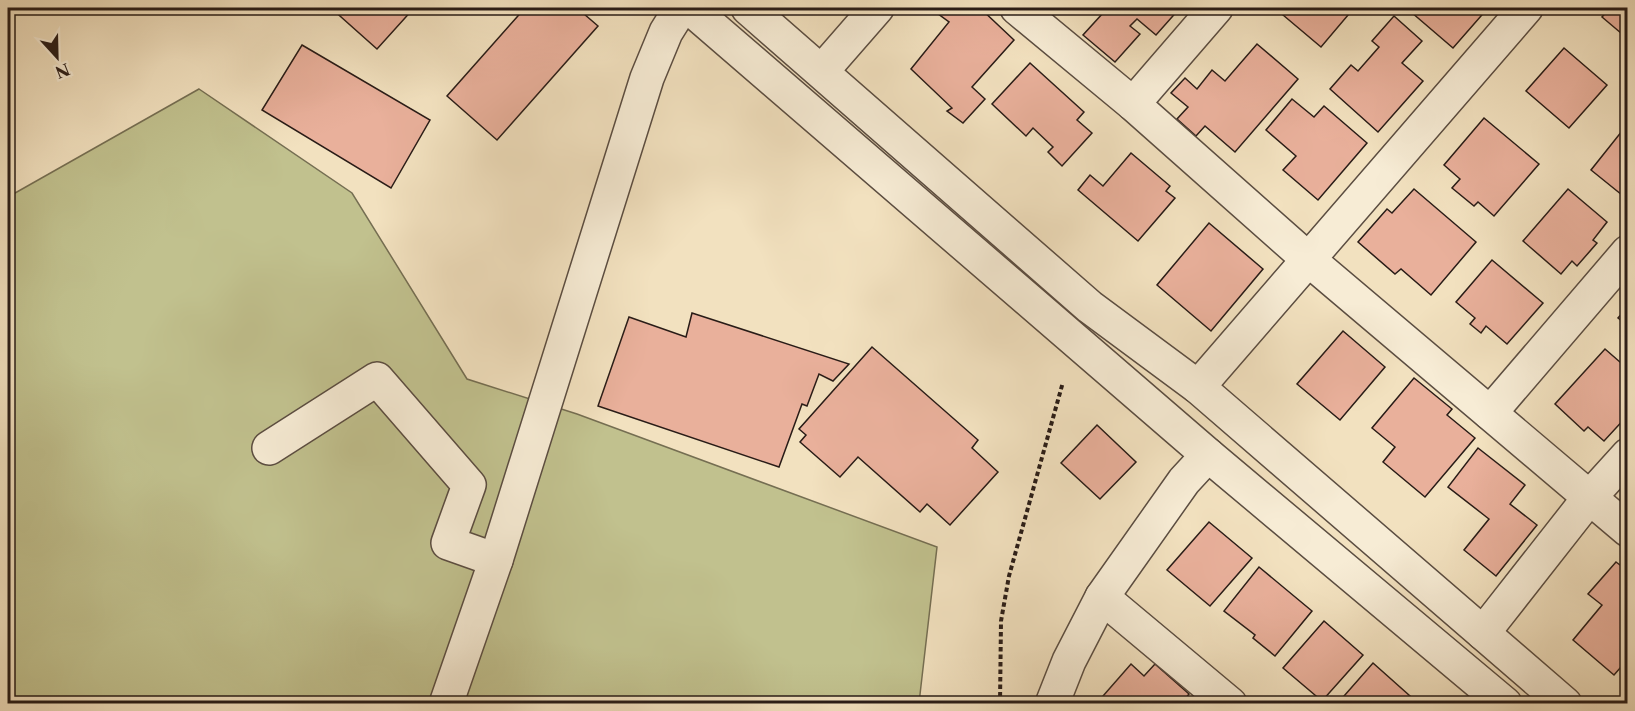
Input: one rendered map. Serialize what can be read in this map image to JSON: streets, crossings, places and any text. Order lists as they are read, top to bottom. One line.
{"north":"bottom"}
